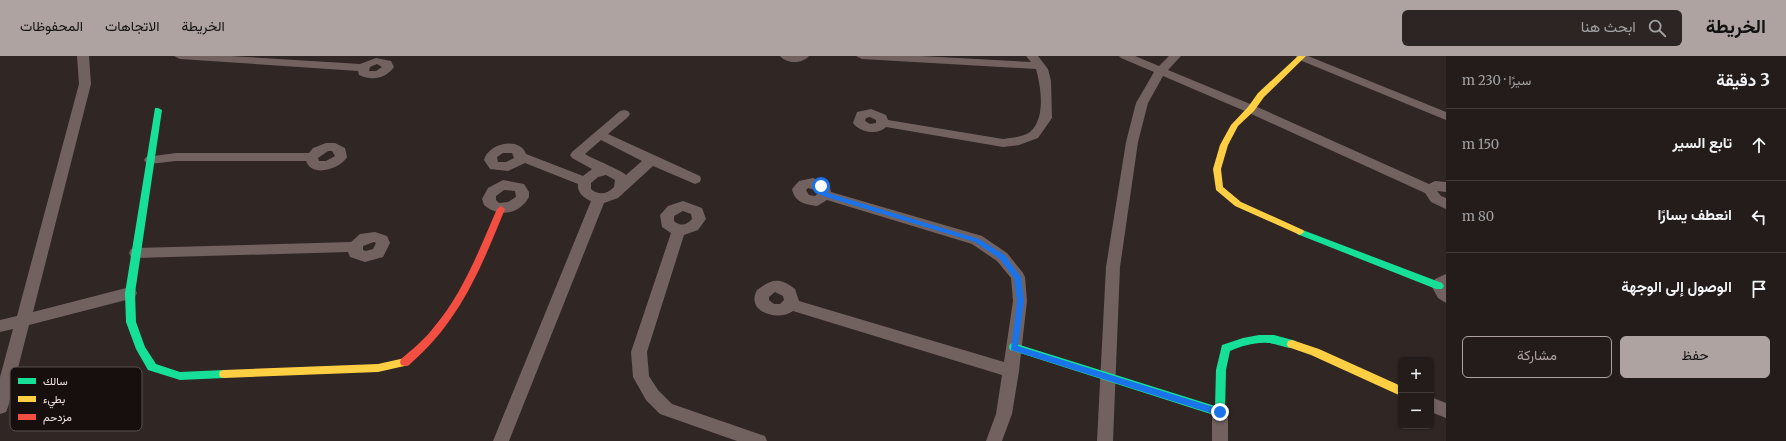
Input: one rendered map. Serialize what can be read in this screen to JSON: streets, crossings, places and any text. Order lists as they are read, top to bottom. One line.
{"legend":["سالك","بطيء","مزدحم"],"page":{"header":"الخريطة","search":"ابحث هنا","nav":["الخريطة","الاتجاهات","المحفوظات"],"heading":["3 دقيقة","سيرًا · 230 m"],"list":[["تابع السير","150 m"],["انعطف يسارًا","80 m"],"الوصول إلى الوجهة"],"buttons":["حفظ","مشاركة"],"map_buttons":["+","−"]}}
